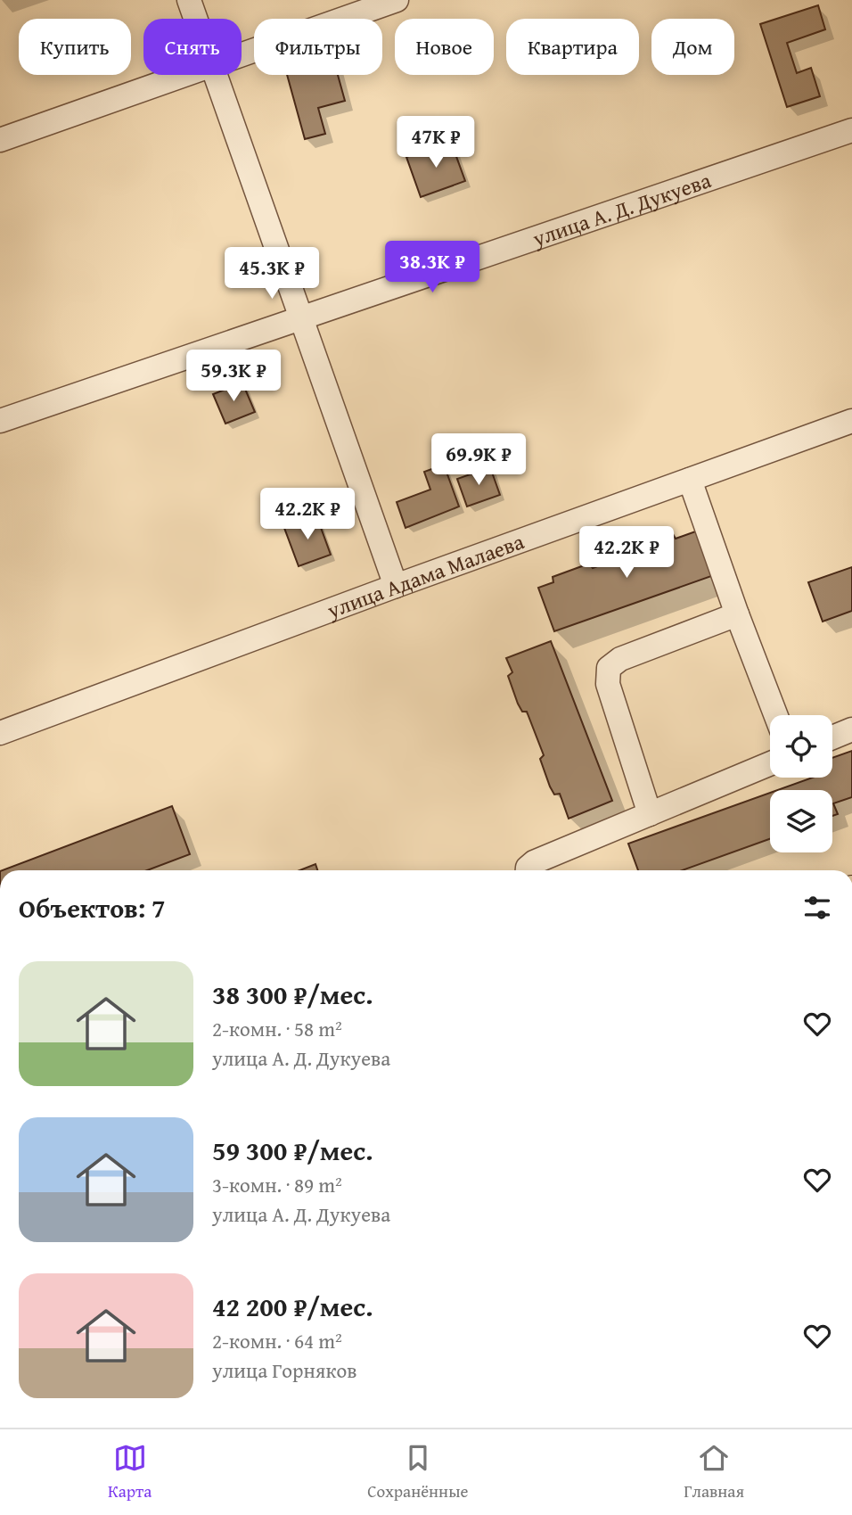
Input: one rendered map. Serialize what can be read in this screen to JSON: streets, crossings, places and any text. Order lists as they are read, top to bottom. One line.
{"streets":{"street":["улица А. Д. Дукуева","улица Адама Малаева"]},"page":{"chip":["Купить","Снять","Фильтры","Новое","Квартира","Дом"],"price":["47K ₽","38.3K ₽","45.3K ₽","59.3K ₽","69.9K ₽","42.2K ₽","42.2K ₽"],"heading":"Объектов: 7","list":[{"name":"38 300 ₽/мес.","note":"2-комн. · 58 m² · улица А. Д. Дукуева"},{"name":"59 300 ₽/мес.","note":"3-комн. · 89 m² · улица А. Д. Дукуева"},{"name":"42 200 ₽/мес.","note":"2-комн. · 64 m² · улица Горняков"}],"tabs":["Карта","Сохранённые","Главная"]}}
